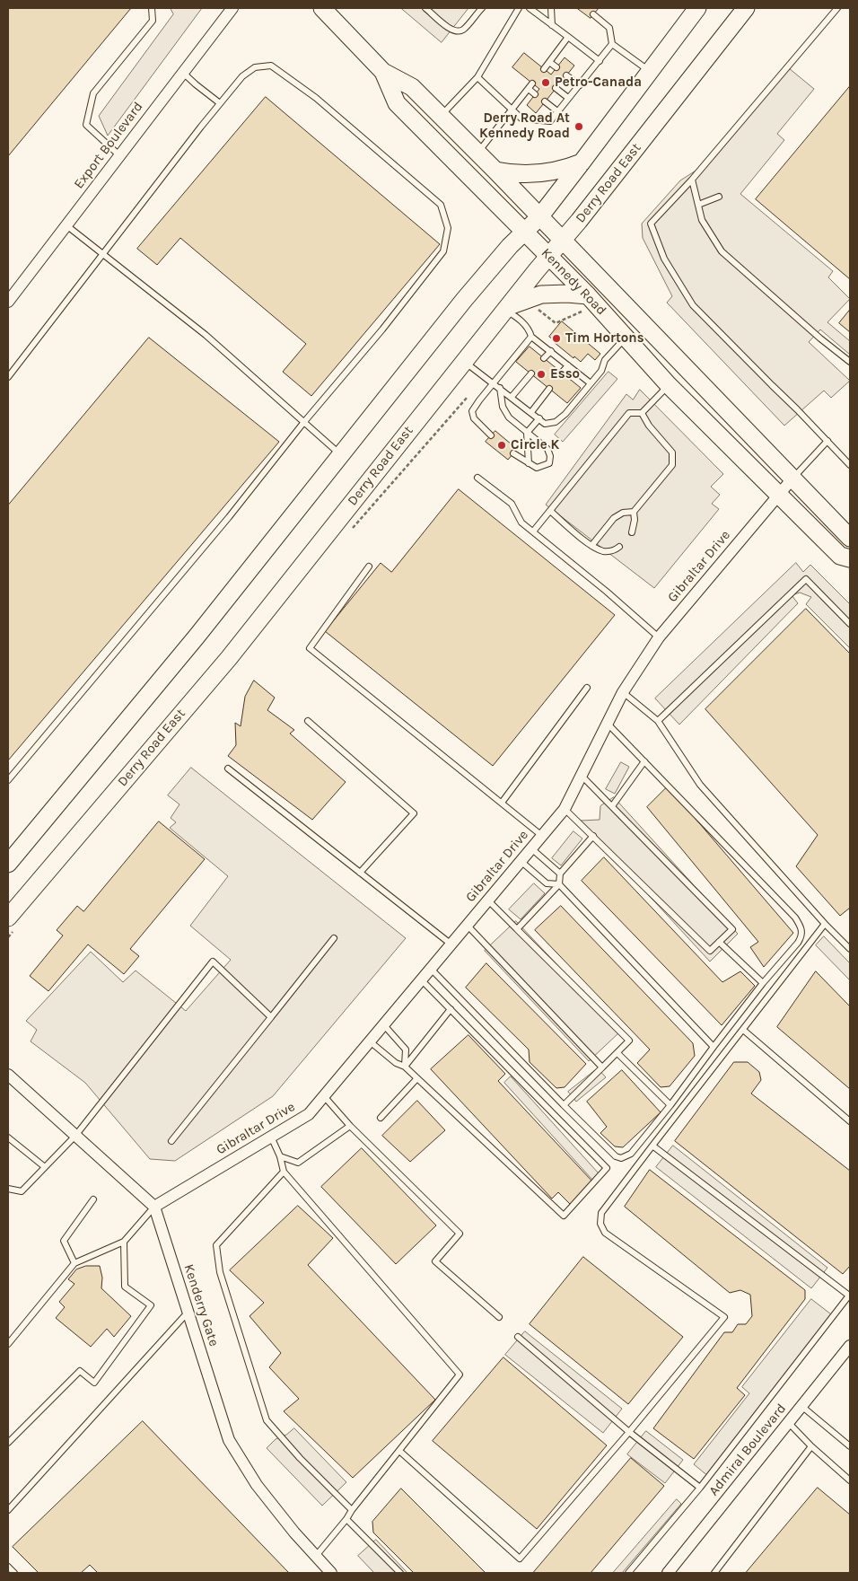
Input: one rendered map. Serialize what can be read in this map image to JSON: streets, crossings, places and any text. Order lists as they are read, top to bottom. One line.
{"streets":{"main road":["Derry Road East","Kennedy Road"],"street":["Export Boulevard","Gibraltar Drive","Kenderry Gate","Admiral Boulevard"]},"crossings":[["Derry Road East","Kennedy Road"],["Kennedy Road","Gibraltar Drive"],["Gibraltar Drive","Kenderry Gate"]],"places":["Petro-Canada","Derry Road At Kennedy Road","Tim Hortons","Esso","Circle K"]}
